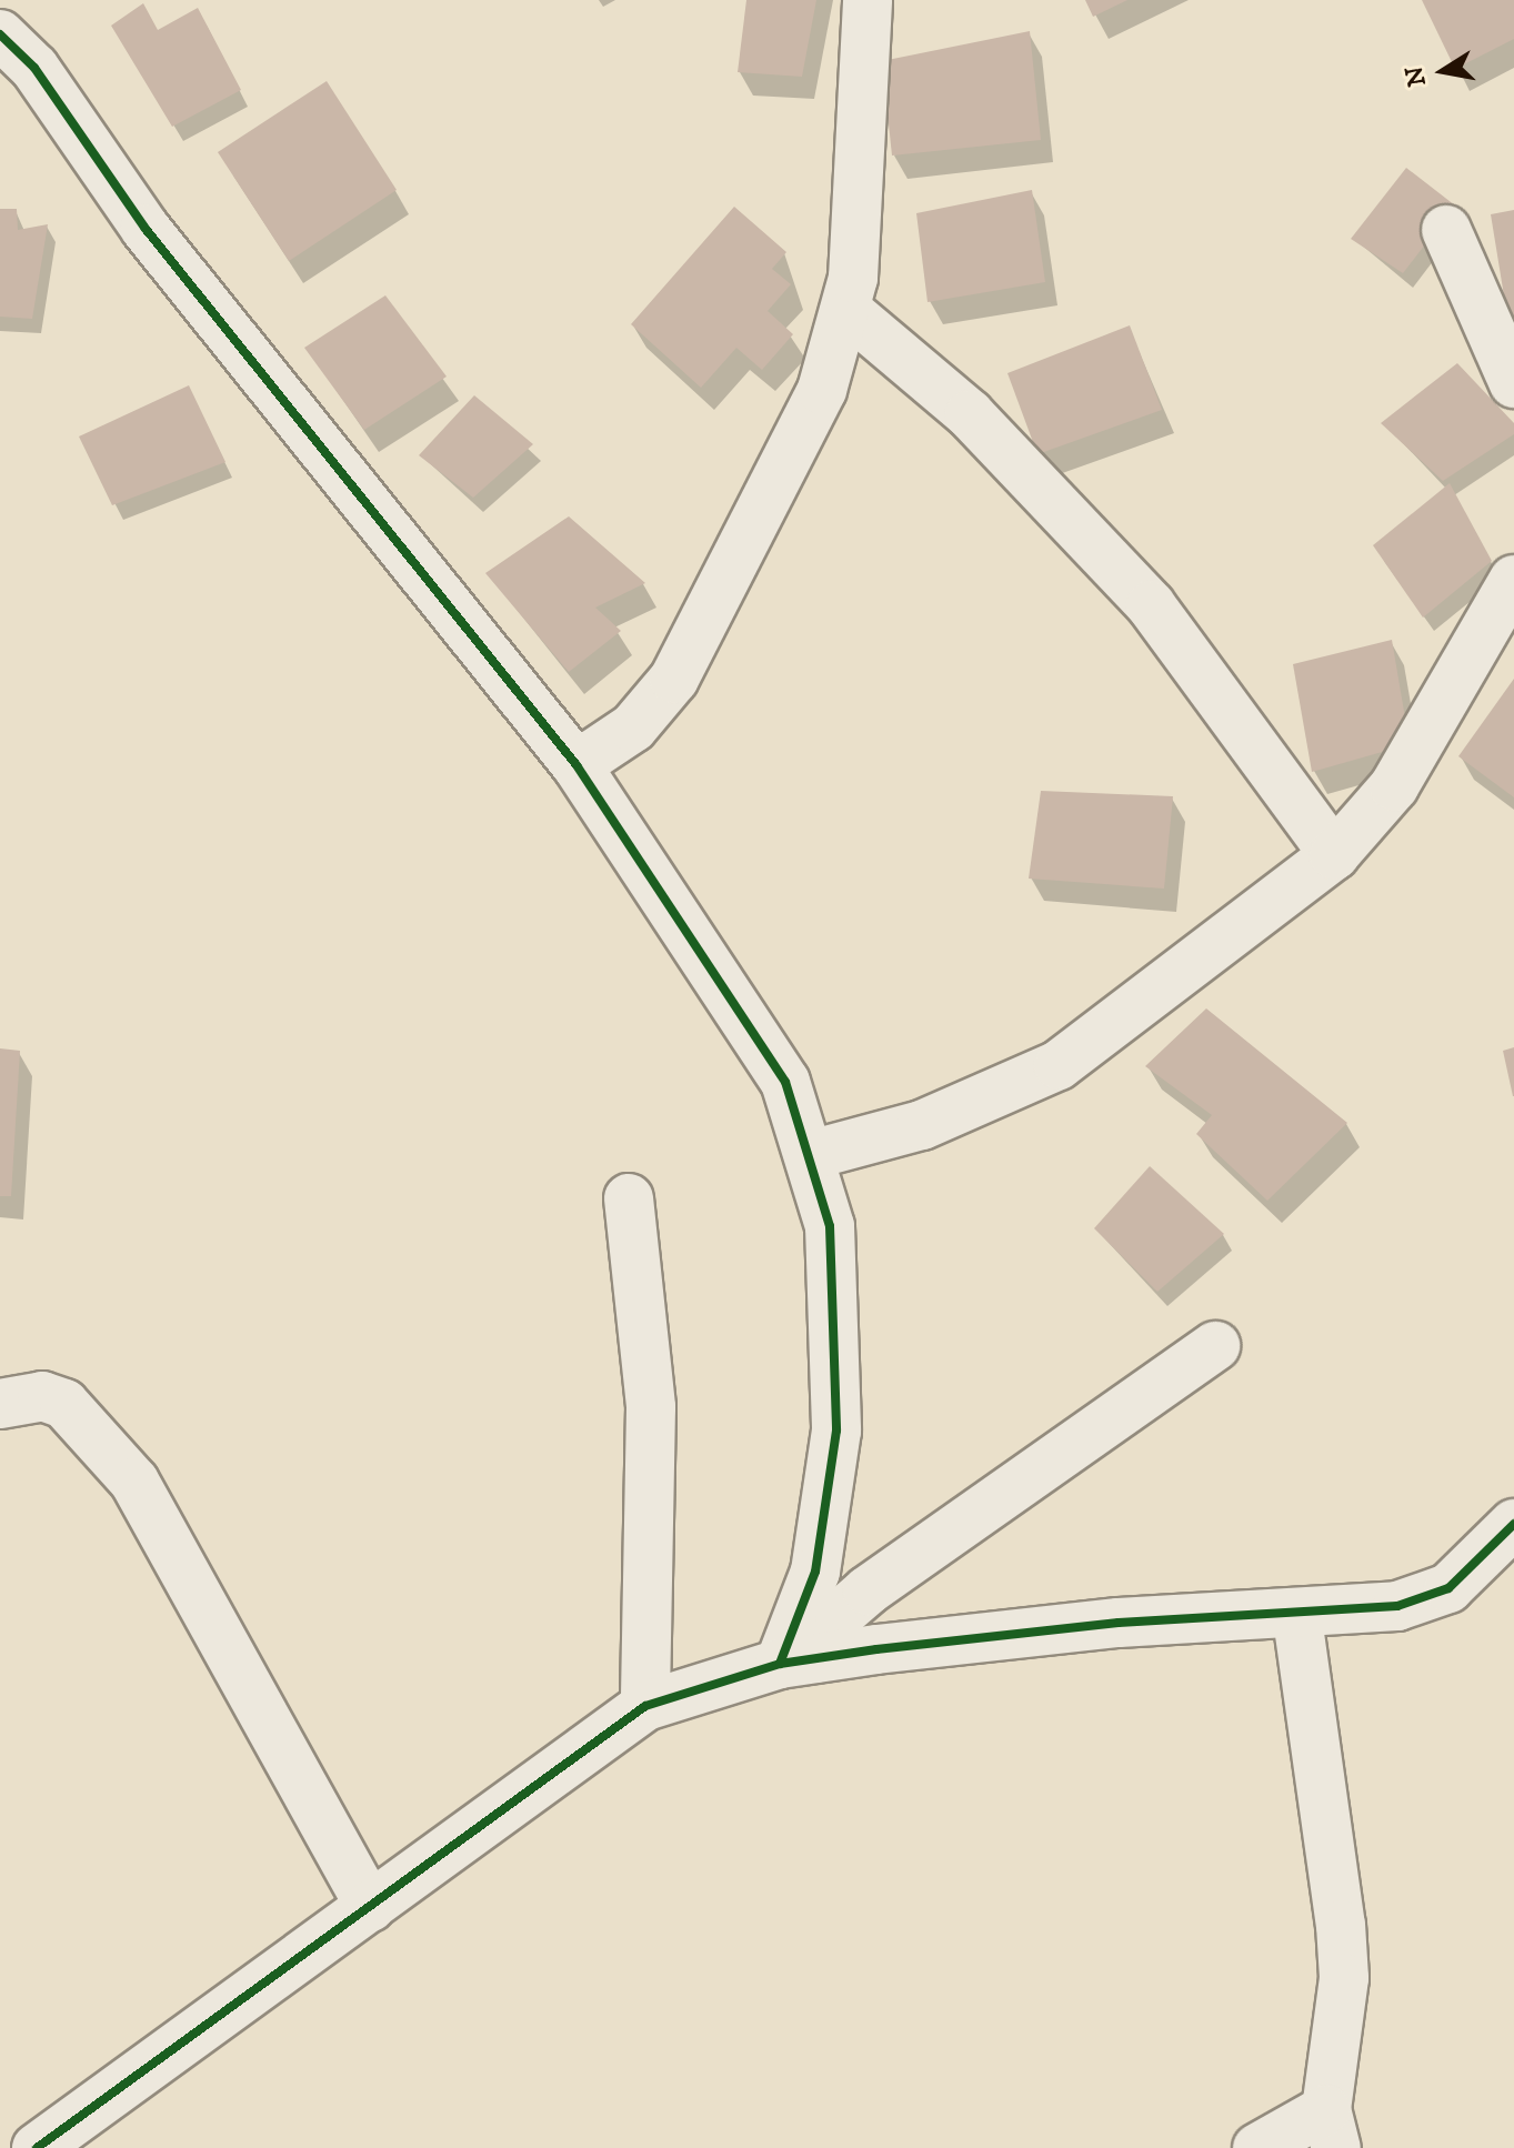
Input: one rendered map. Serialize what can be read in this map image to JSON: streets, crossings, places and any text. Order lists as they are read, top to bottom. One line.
{"north":"left"}
